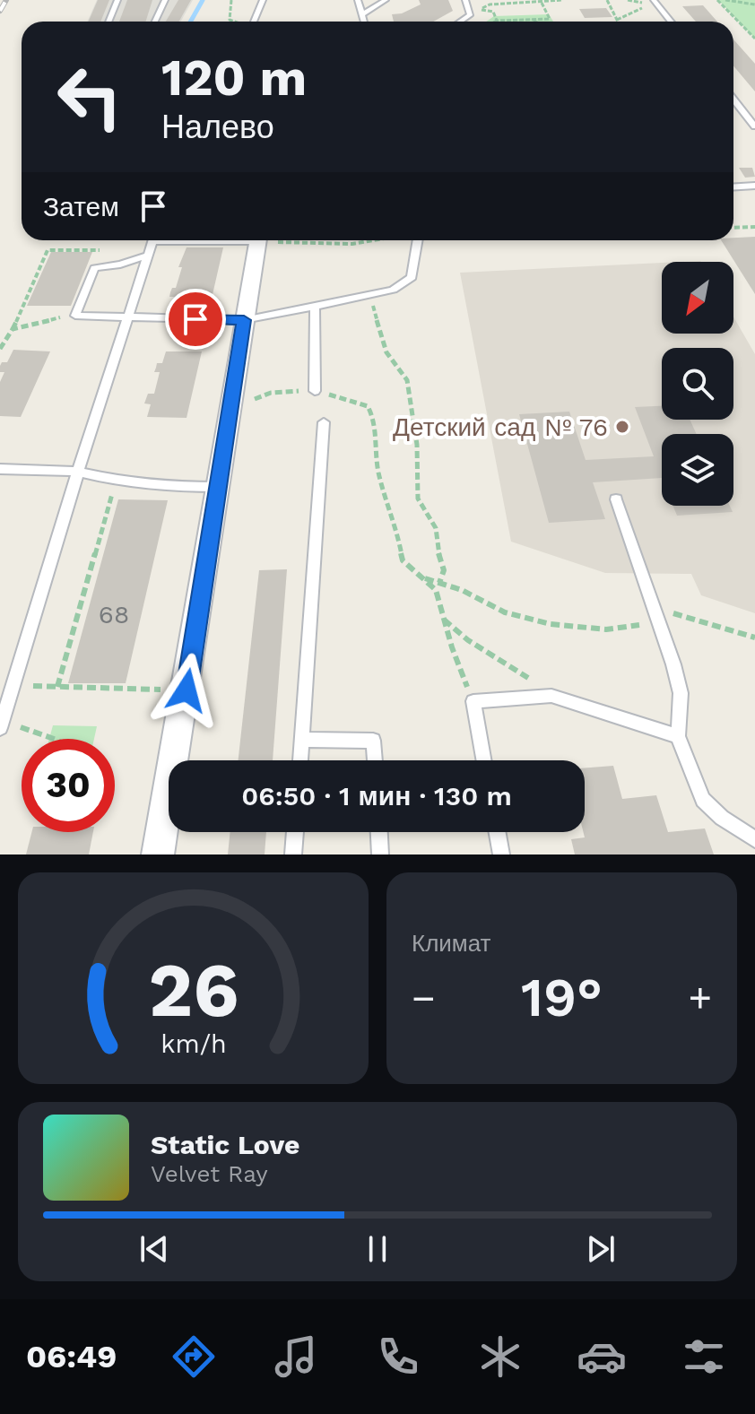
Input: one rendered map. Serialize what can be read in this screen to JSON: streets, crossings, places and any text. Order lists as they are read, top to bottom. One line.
{"places":["Детский сад № 76"],"house_numbers":["68"],"north":"bottom left","page":{"turn":["120 m","Налево"],"then":"Затем","limit":"30","trip":"06:50 · 1 мин · 130 m","tile":"Климат","heat":["−","19°","+"],"song":["Static Love","Velvet Ray"],"tabs":"06:49","gauge":["26","km/h"]}}
